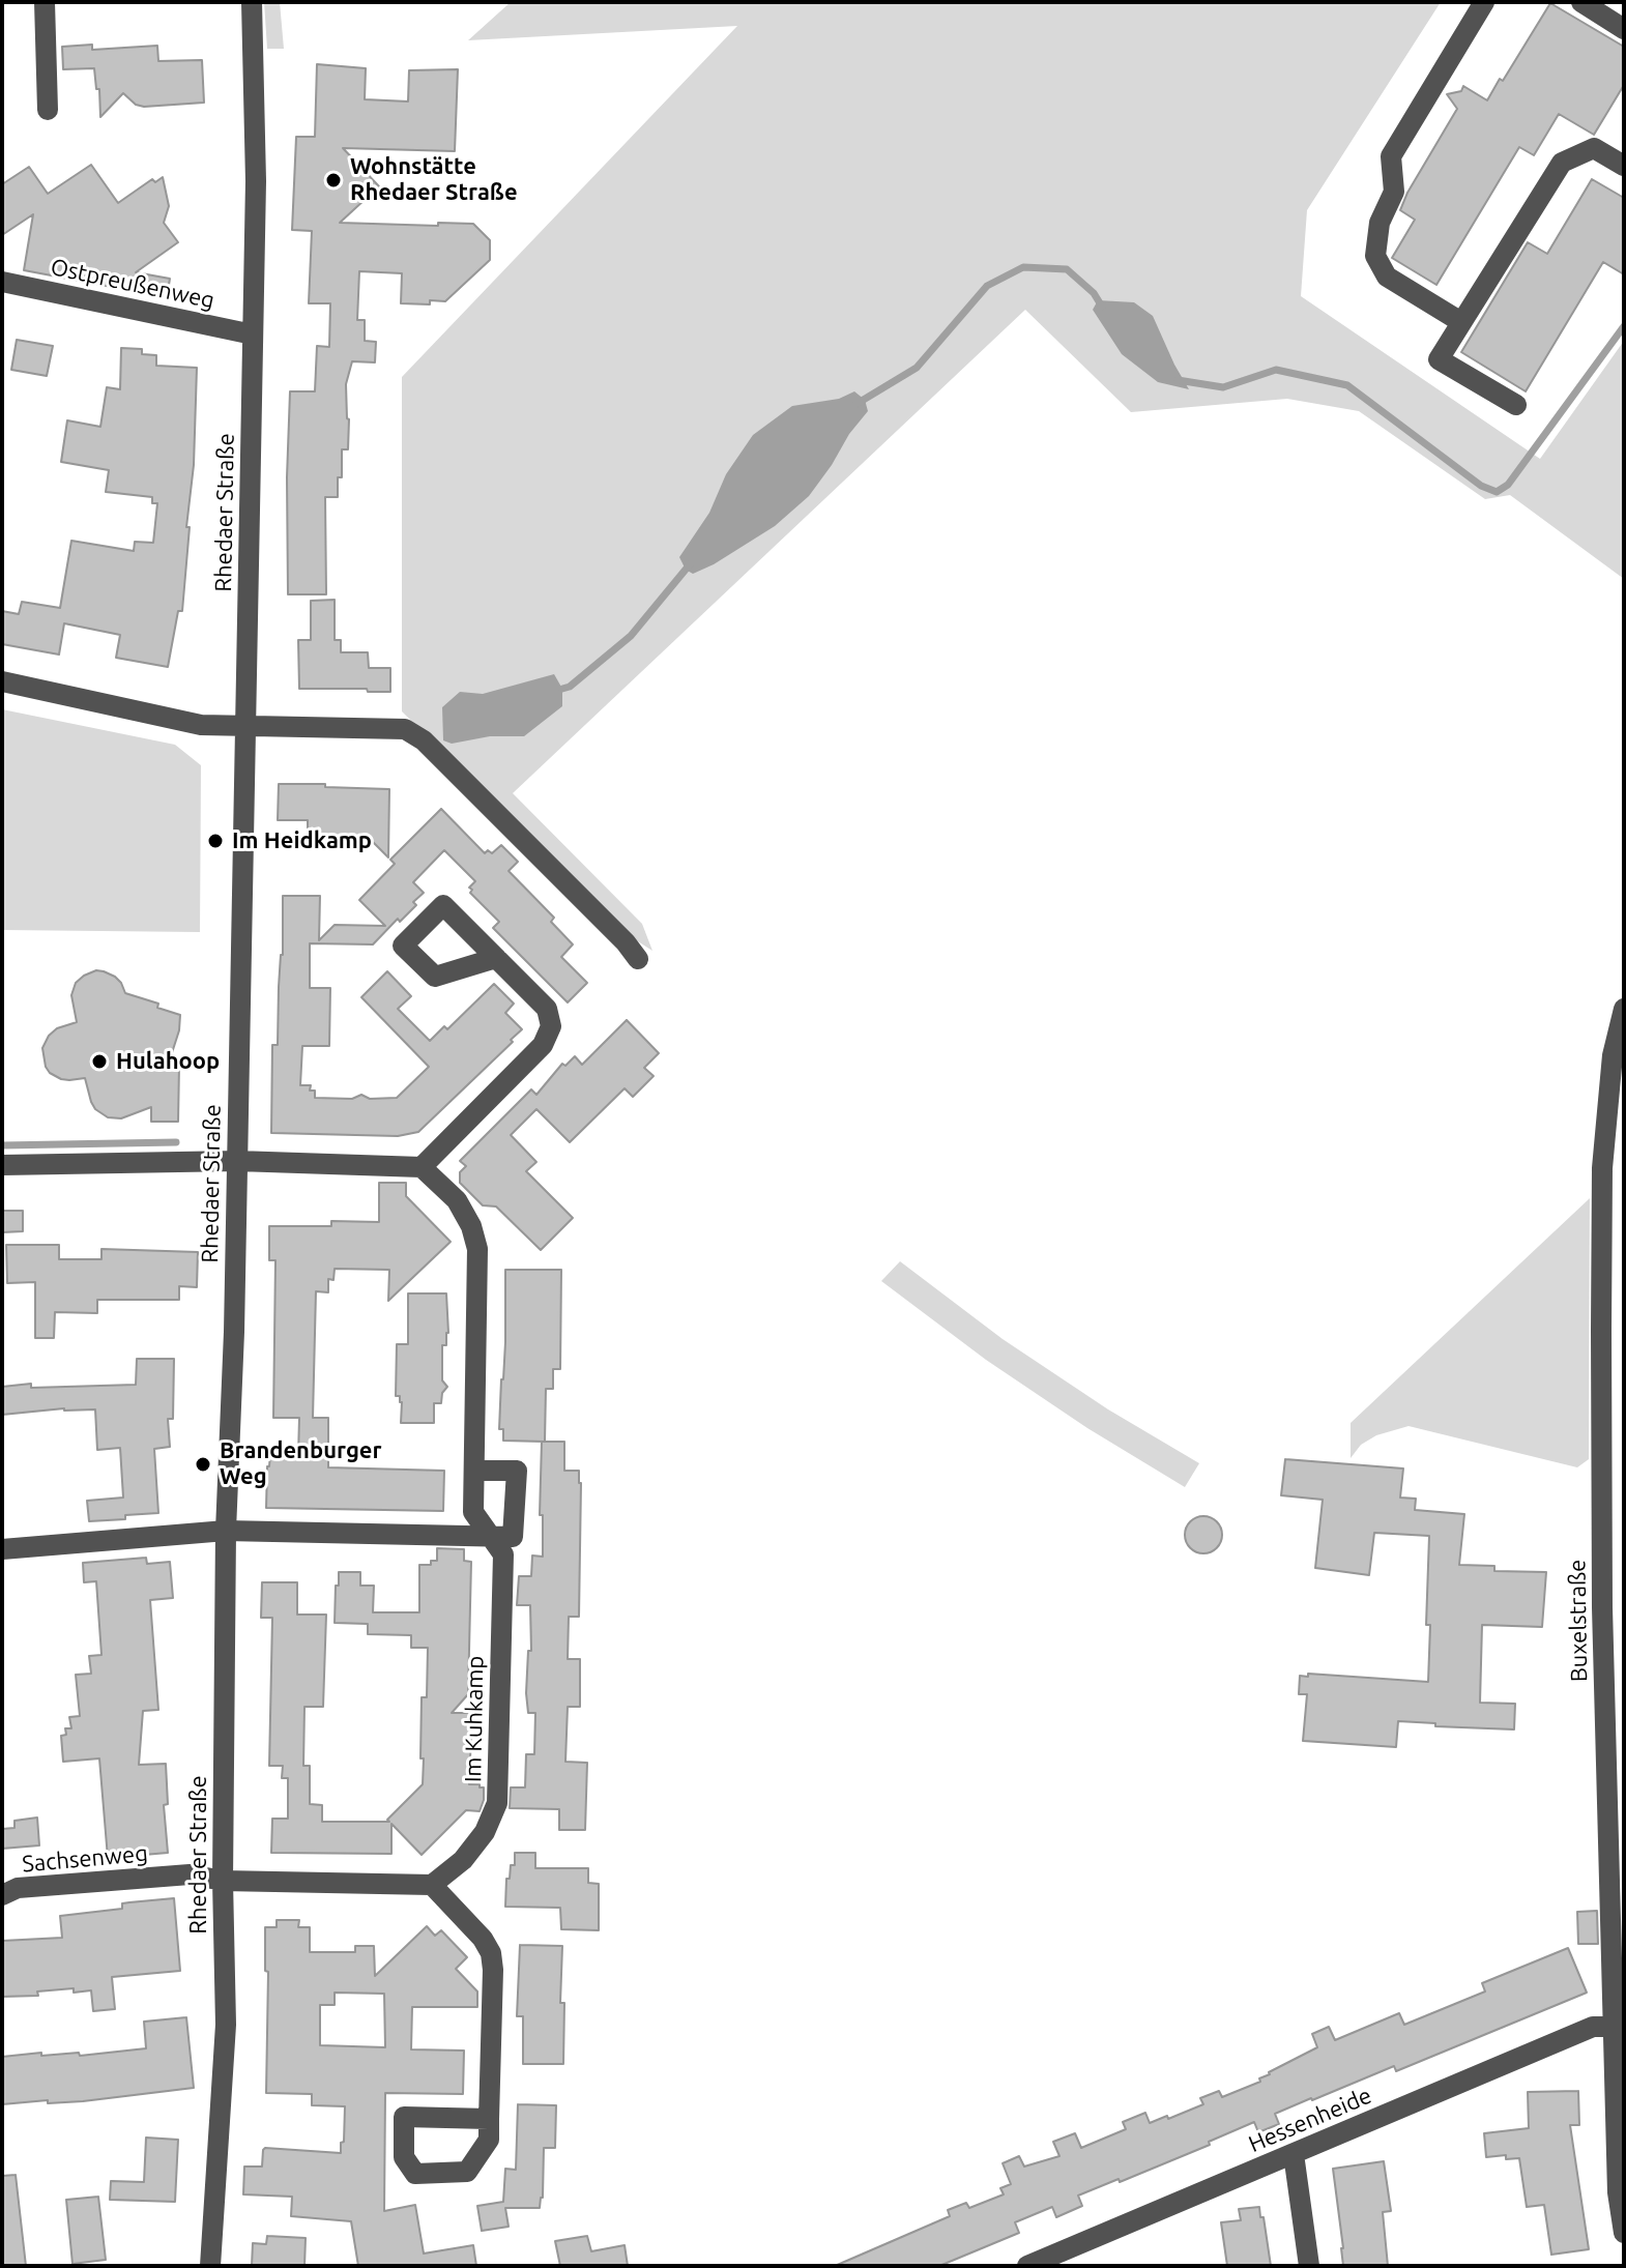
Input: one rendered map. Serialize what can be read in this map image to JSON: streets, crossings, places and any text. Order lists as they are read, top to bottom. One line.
{"streets":{"street":["Ostpreußenweg","Rhedaer Straße","Buxelstraße","Im Kuhkamp","Sachsenweg","Hessenheide"]},"crossings":[["Ostpreußenweg","Rhedaer Straße"],["Rhedaer Straße","Sachsenweg"],["Buxelstraße","Hessenheide"]],"places":["Wohnstätte Rhedaer Straße","Im Heidkamp","Hulahoop","Brandenburger Weg"]}
